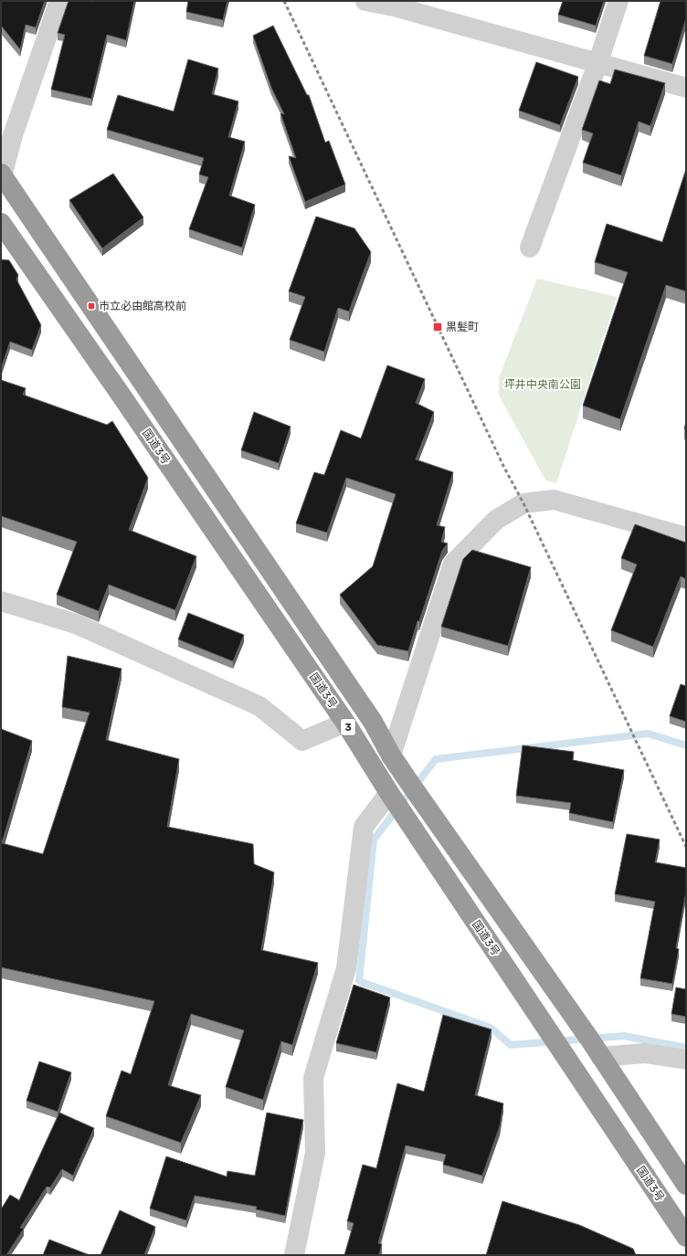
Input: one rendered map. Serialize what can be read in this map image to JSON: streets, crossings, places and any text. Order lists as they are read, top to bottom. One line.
{"streets":{"highway":["国道3号","3"]},"parks":["坪井中央南公園"],"places":{"transit":["市立必由館高校前","黒髪町"]}}
